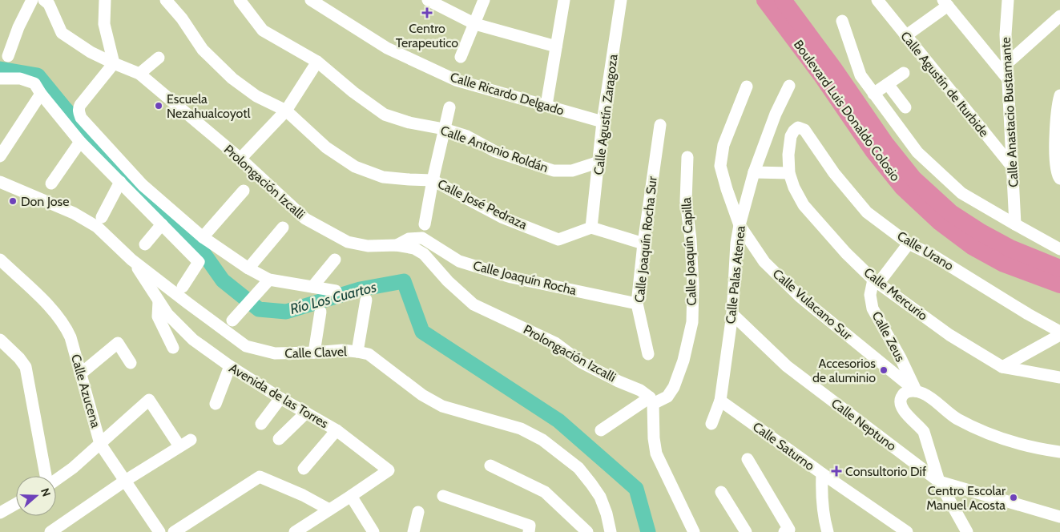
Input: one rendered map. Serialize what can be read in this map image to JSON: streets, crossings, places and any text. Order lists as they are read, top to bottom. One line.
{"streets":{"highway":["Boulevard Luis Donaldo Colosio"],"street":["Calle Agustín de Iturbide","Calle Ricardo Delgado","Calle Anastacio Bustamante","Calle Agustín Zaragoza","Calle Antonio Roldán","Prolongación Izcalli","Calle José Pedraza","Calle Joaquín Rocha Sur","Calle Urano","Calle Joaquín Capilla","Calle Palas Atenea","Calle Joaquín Rocha","Calle Mercurio","Calle Vulacano Sur","Calle Zeus","Calle Clavel","Calle Azucena","Avenida de las Torres","Calle Neptuno","Calle Saturno"]},"crossings":[["Calle Agustín de Iturbide","Calle Anastacio Bustamante"],["Calle Ricardo Delgado","Calle Agustín Zaragoza"],["Calle Agustín Zaragoza","Calle Antonio Roldán"],["Calle Agustín Zaragoza","Calle José Pedraza"],["Prolongación Izcalli","Calle Joaquín Capilla"],["Prolongación Izcalli","Calle Joaquín Rocha"],["Calle Joaquín Rocha Sur","Calle Joaquín Rocha"],["Calle Urano","Calle Mercurio"],["Calle Palas Atenea","Calle Vulacano Sur"],["Calle Palas Atenea","Calle Neptuno"],["Calle Palas Atenea","Calle Saturno"],["Calle Mercurio","Calle Zeus"],["Calle Vulacano Sur","Calle Zeus"],["Calle Clavel","Avenida de las Torres"]],"water":["Río Los Cuartos"],"places":{"health":["Centro Terapeutico","Consultorio Dif"],"other":["Escuela Nezahualcoyotl","Don Jose","Accesorios de aluminio","Centro Escolar Manuel Acosta"]},"north":"right"}
